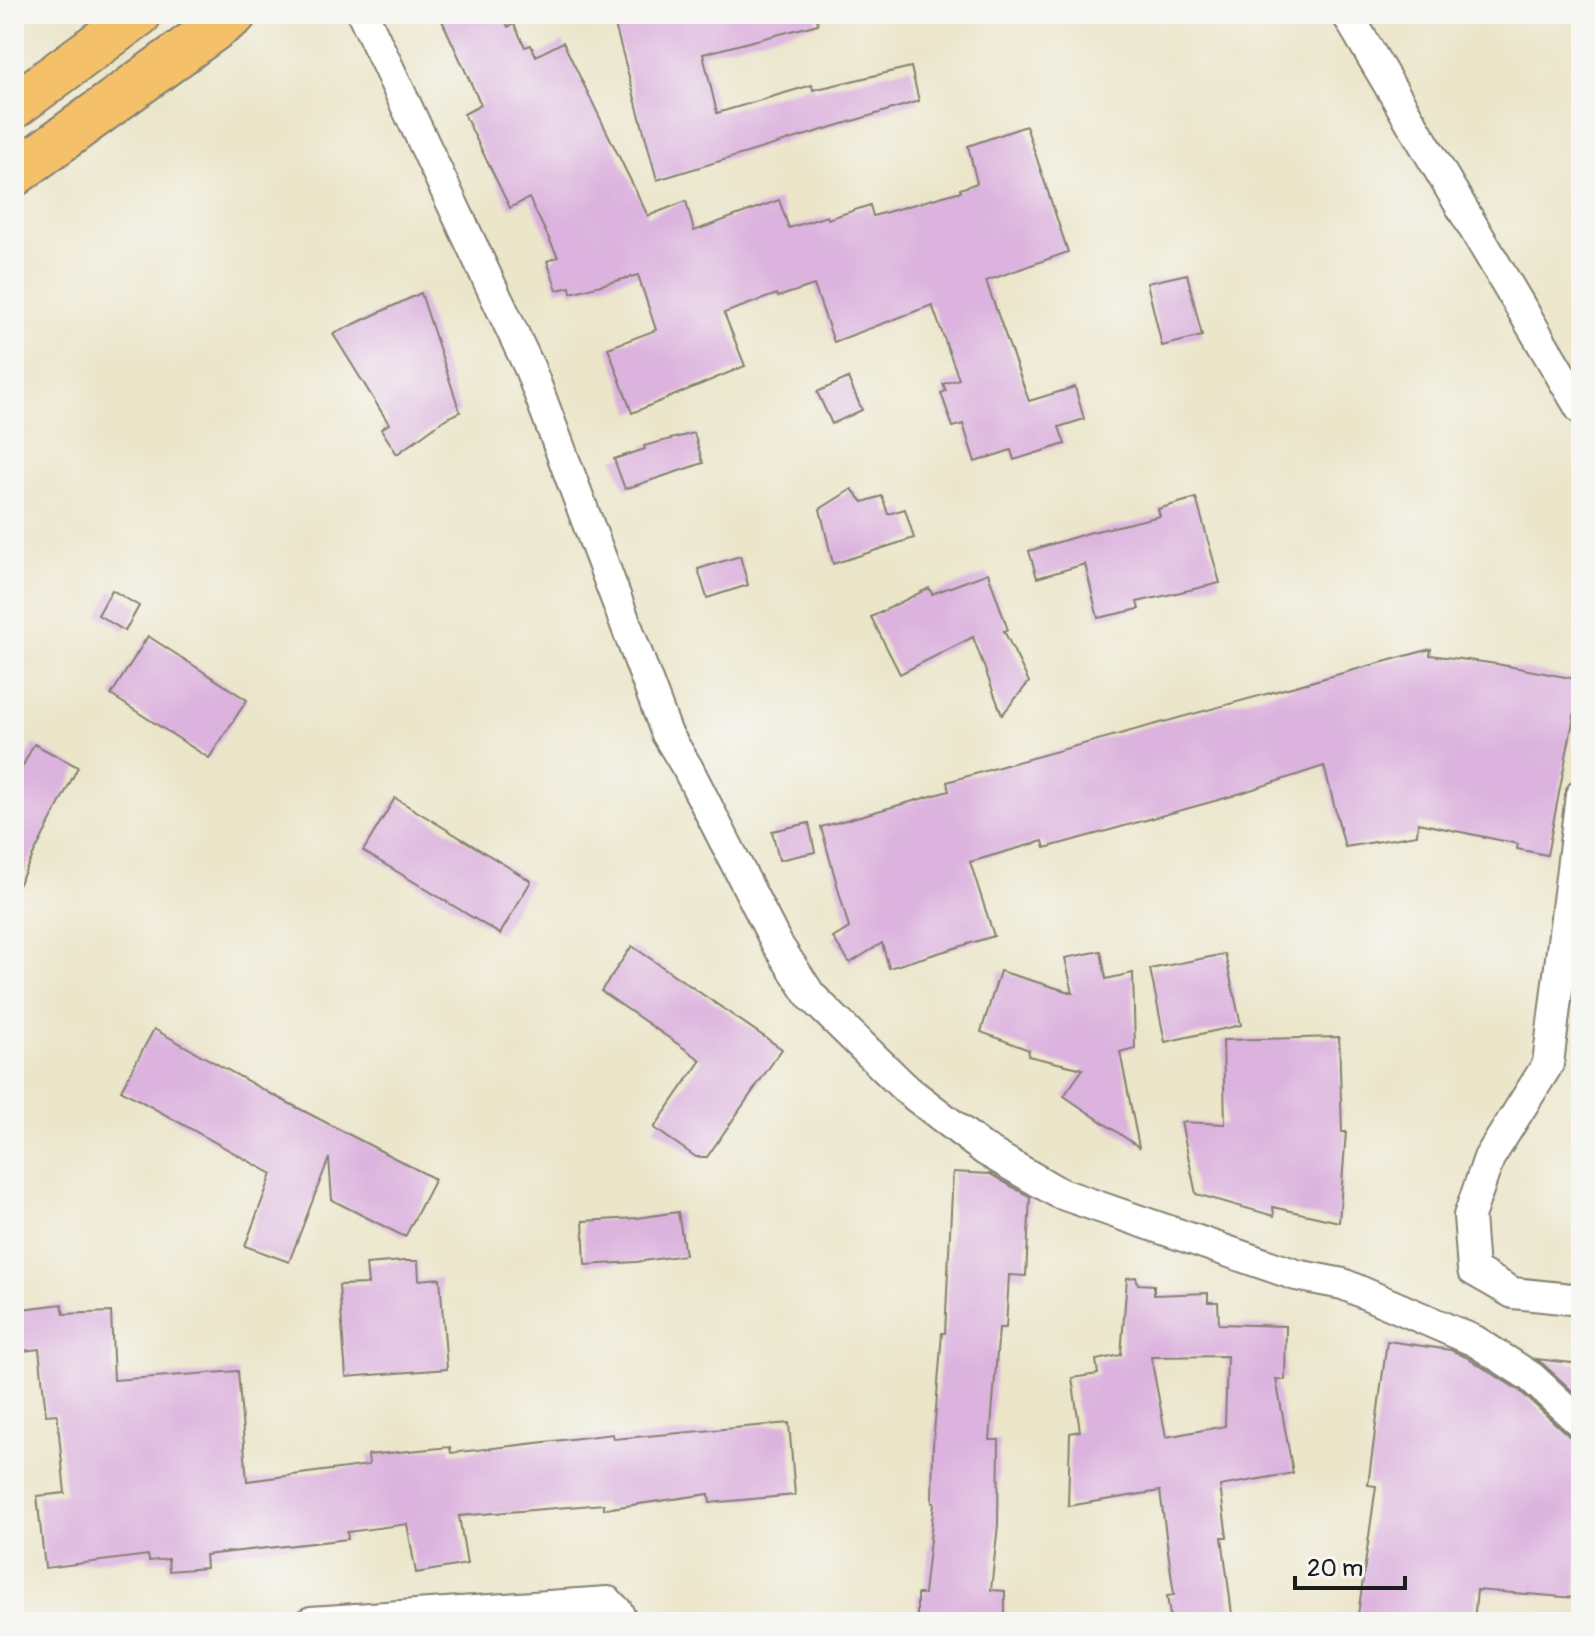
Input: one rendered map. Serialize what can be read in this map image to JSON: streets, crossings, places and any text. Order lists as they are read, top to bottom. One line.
{"scale_bar":"20 m"}
